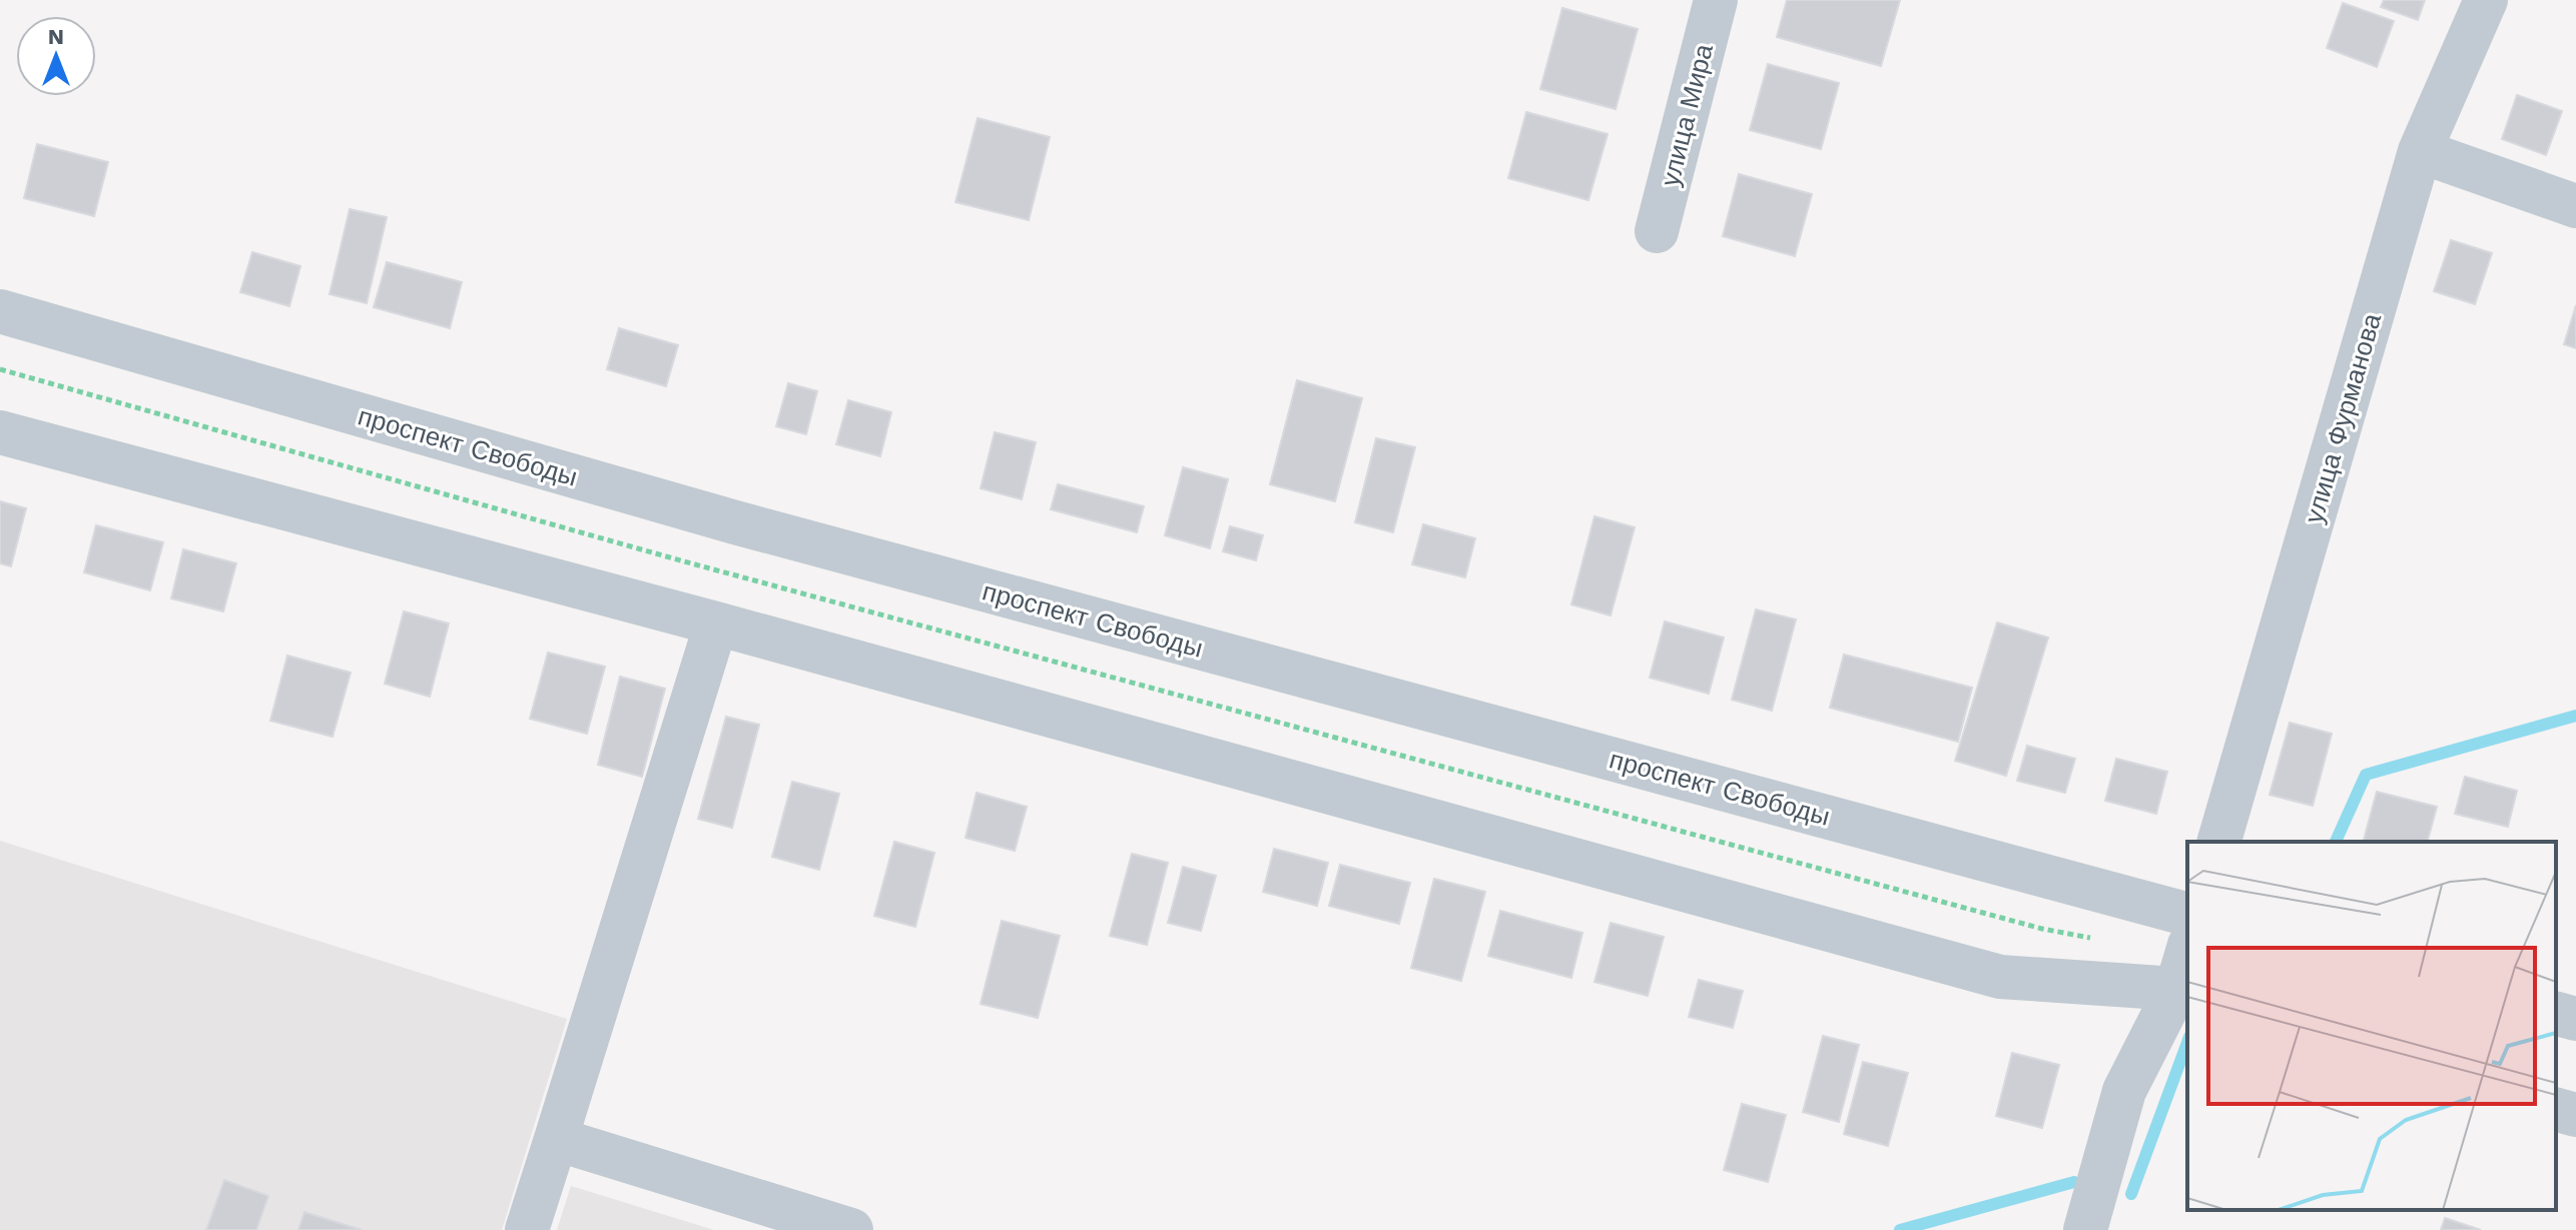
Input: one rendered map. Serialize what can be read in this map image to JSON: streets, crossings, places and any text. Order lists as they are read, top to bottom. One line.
{"streets":{"street":["улица Мира","улица Фурманова","проспект Свободы"]},"north":"top"}
